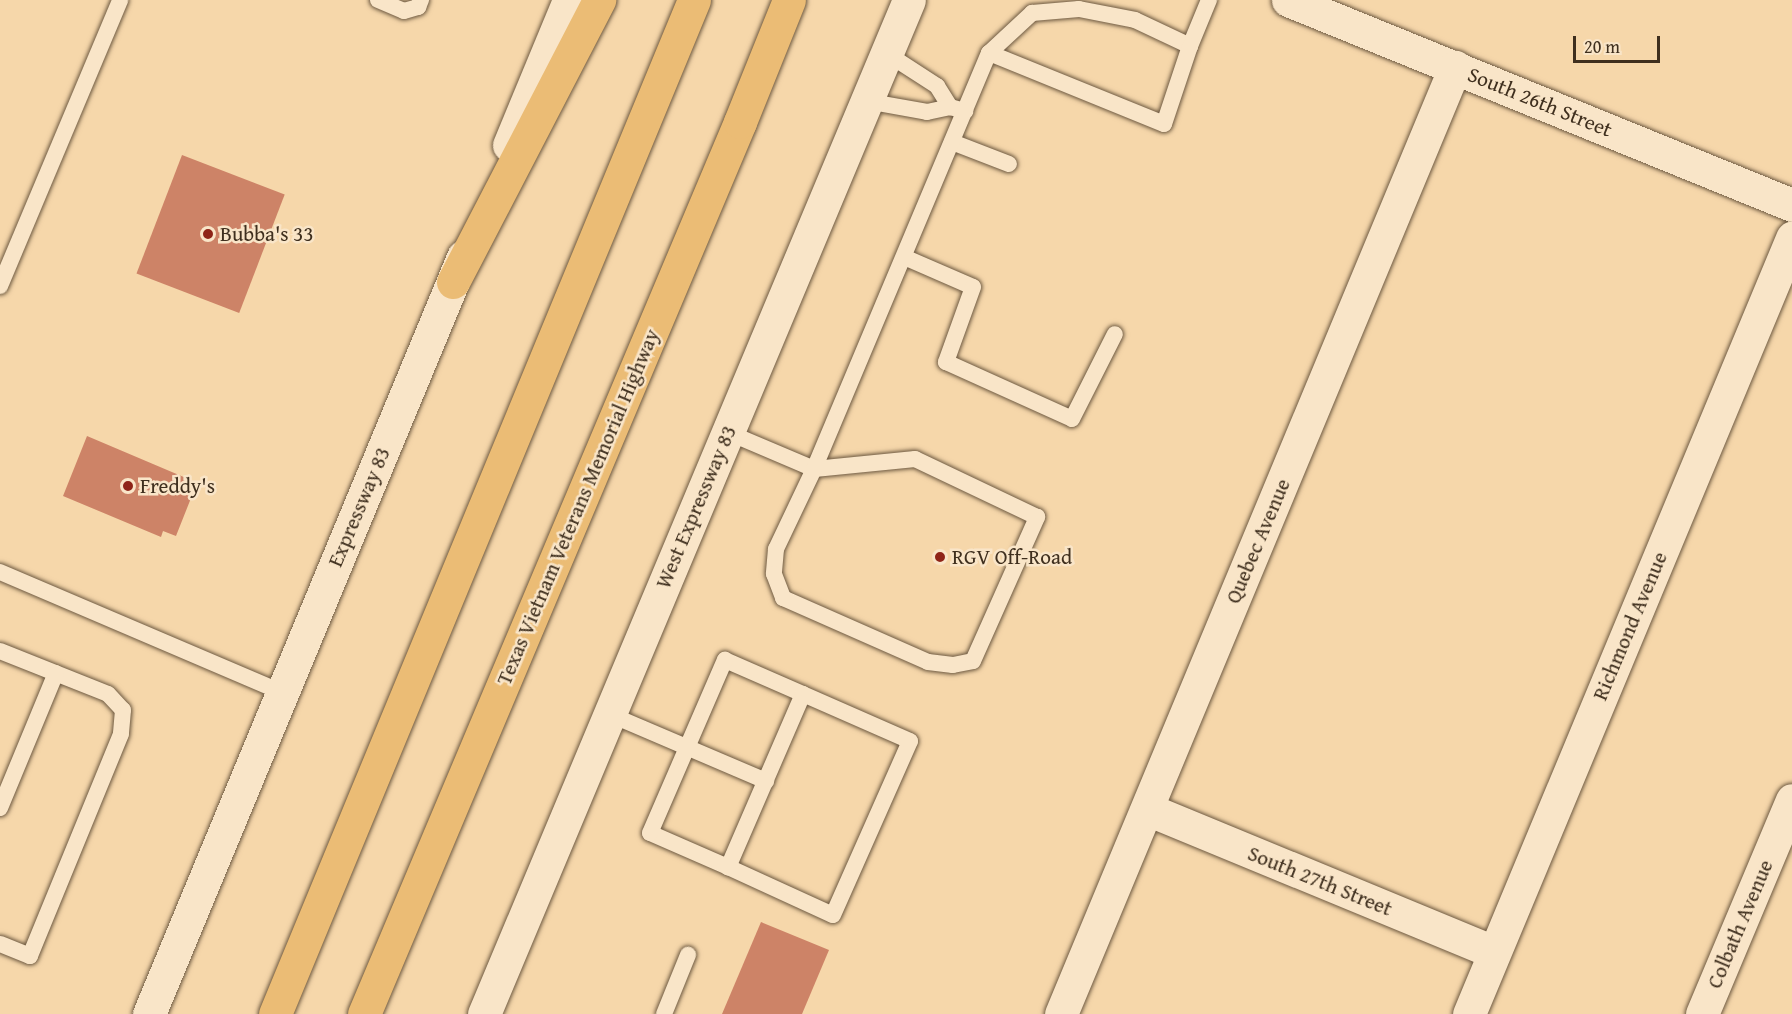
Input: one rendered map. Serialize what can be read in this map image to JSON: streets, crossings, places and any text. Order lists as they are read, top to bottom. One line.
{"streets":{"highway":["Texas Vietnam Veterans Memorial Highway"],"street":["South 26th Street","Expressway 83","West Expressway 83","Quebec Avenue","Richmond Avenue","South 27th Street","Colbath Avenue"]},"crossings":[["South 26th Street","Quebec Avenue"],["Quebec Avenue","South 27th Street"],["Richmond Avenue","South 27th Street"]],"places":["Bubba's 33","Freddy's","RGV Off-Road"],"scale_bar":"20 m"}
